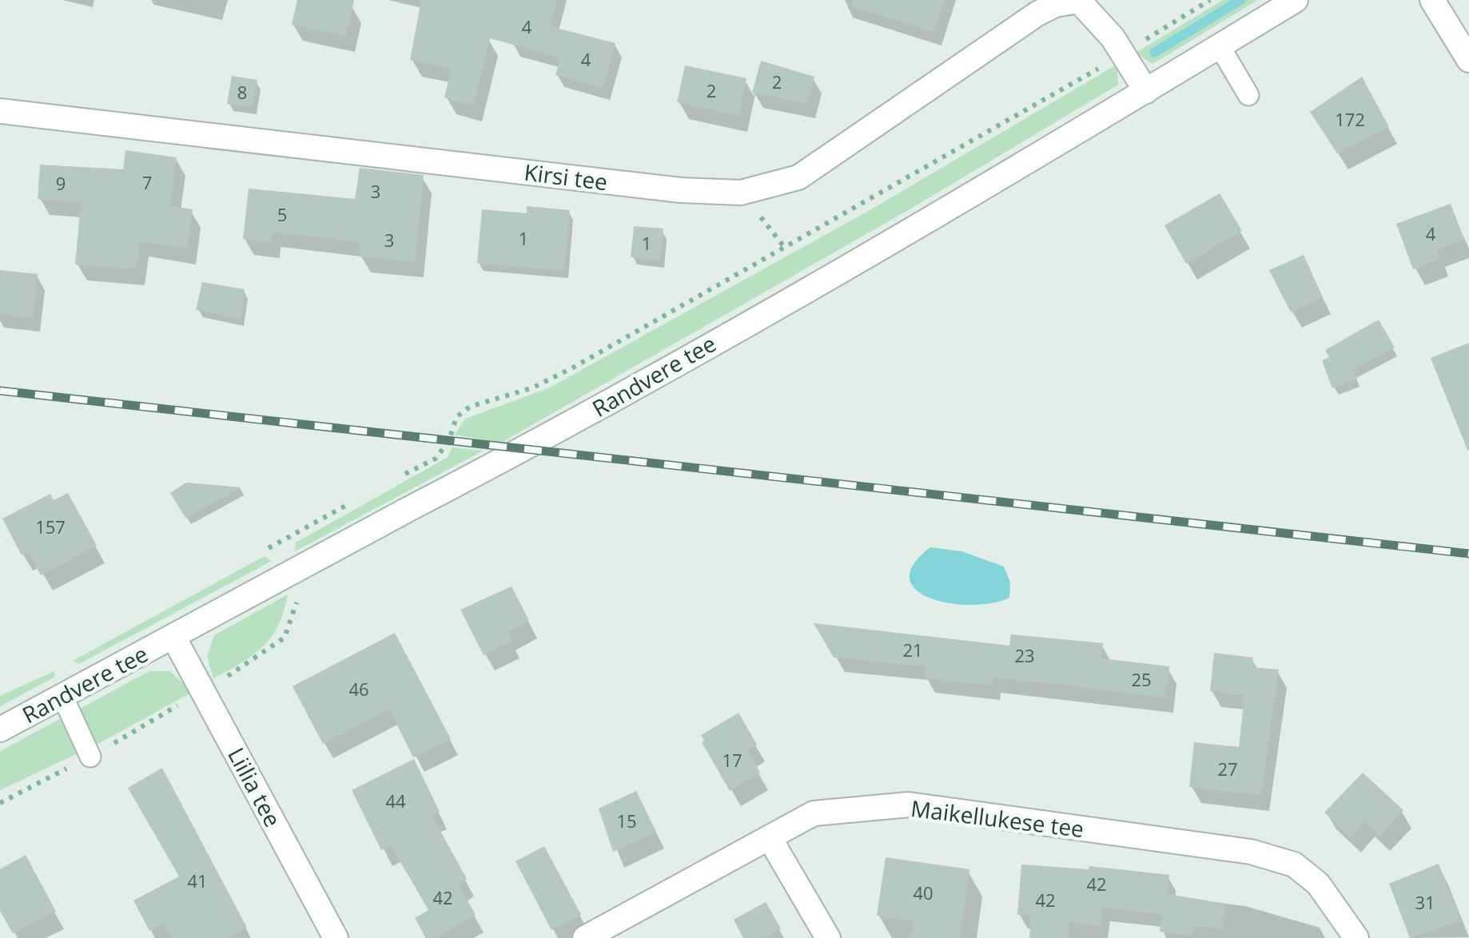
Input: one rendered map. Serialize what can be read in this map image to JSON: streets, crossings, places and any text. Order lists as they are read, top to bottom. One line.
{"streets":{"street":["Kirsi tee","Randvere tee","Liilia tee","Maikellukese tee"]},"crossings":[["Randvere tee","Liilia tee"]],"house_numbers":["4","4","2","2","8","172","7","9","3","5","4","1","3","1","157","21","23","25","46","17","27","44","15","41","42","40","42","42","31"]}
